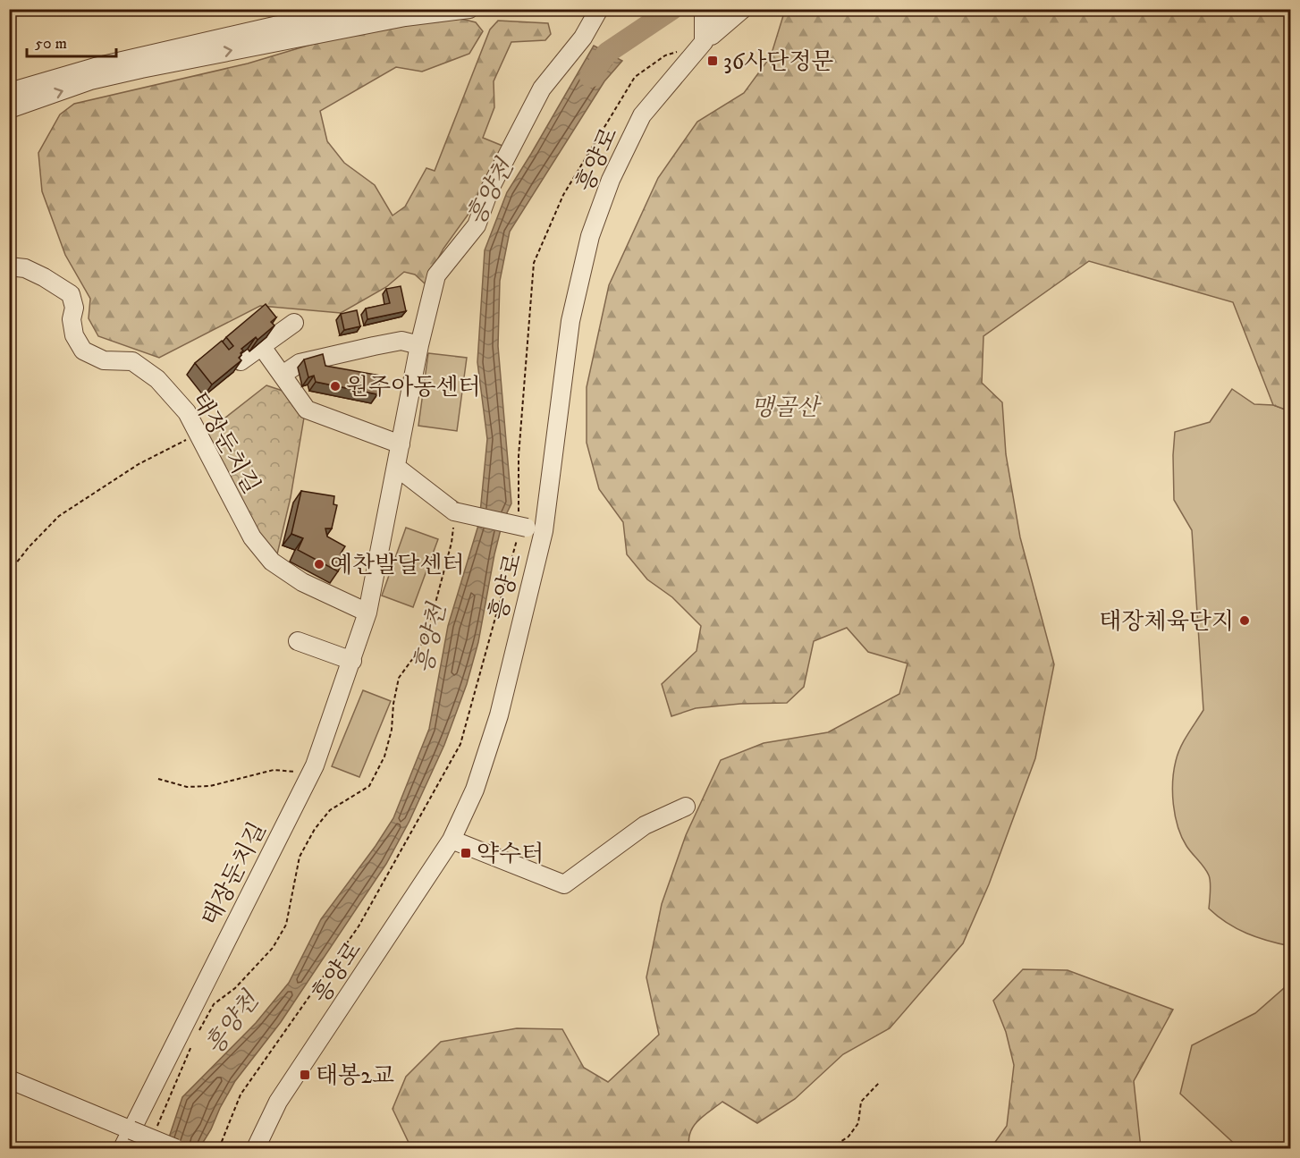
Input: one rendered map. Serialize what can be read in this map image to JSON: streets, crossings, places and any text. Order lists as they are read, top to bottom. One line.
{"streets":{"street":["흥양로","태장둔치길"]},"water":["흥양천"],"parks":["맹골산"],"places":{"transit":["36사단정문","약수터","태봉2교"],"other":["원주아동센터","예찬발달센터","태장체육단지"]},"scale_bar":"50 m"}
